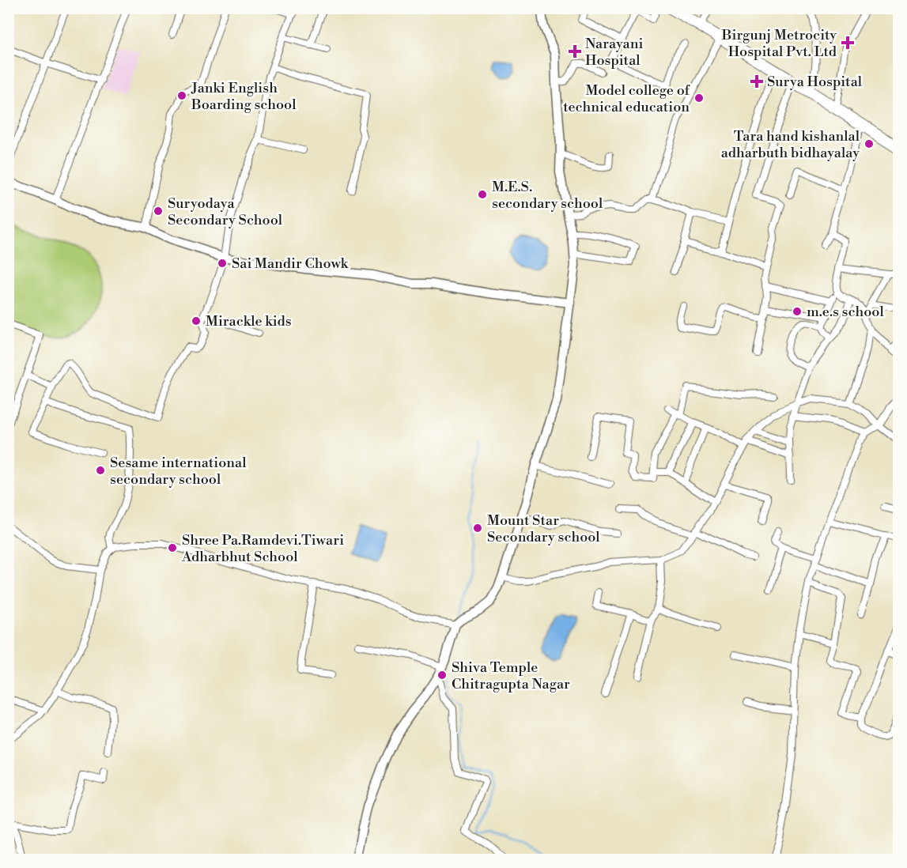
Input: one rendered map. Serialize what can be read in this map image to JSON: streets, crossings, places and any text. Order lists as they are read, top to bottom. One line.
{"places":{"health":["Birgunj Metrocity Hospital Pvt. Ltd","Narayani Hospital","Surya Hospital"],"other":["Janki English Boarding school","Model college of technical education","Tara hand kishanlal adharbuth bidhayalay","M.E.S. secondary school","Suryodaya Secondary School","Sai Mandir Chowk","m.e.s school","Mirackle kids","Sesame international secondary school","Mount Star Secondary school","Shree Pa.Ramdevi.Tiwari Adharbhut School","Shiva Temple Chitragupta Nagar"]}}
